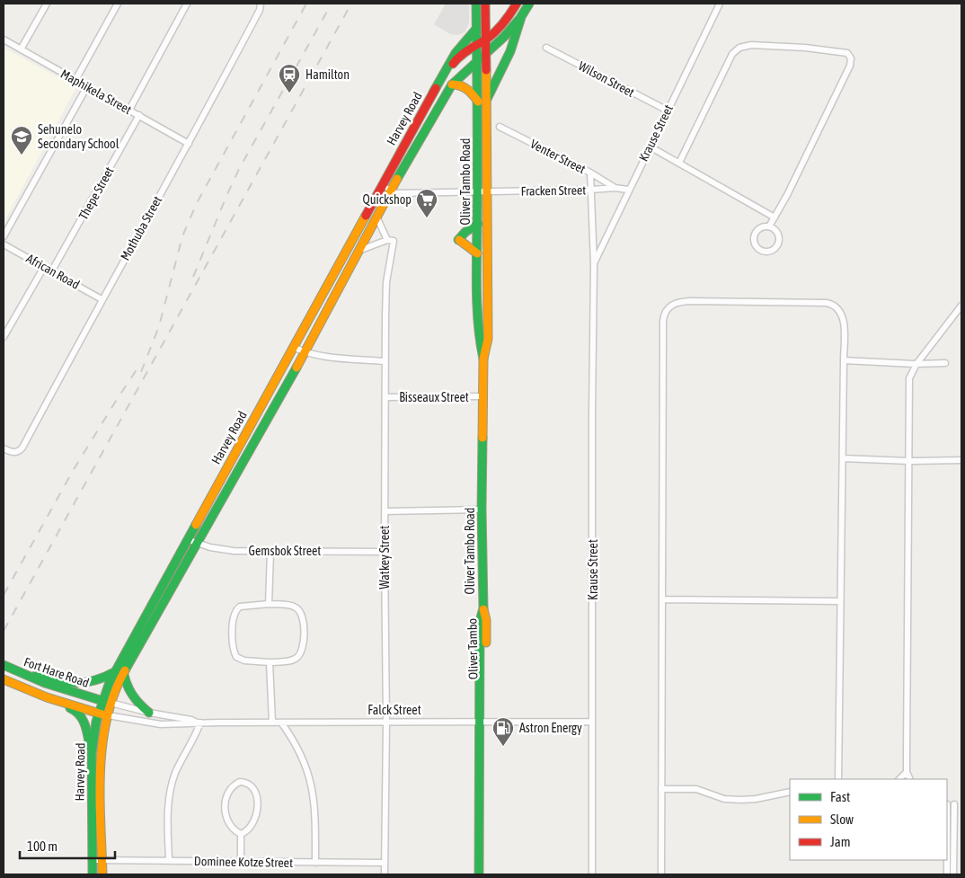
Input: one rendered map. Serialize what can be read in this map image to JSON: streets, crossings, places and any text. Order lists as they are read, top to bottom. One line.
{"streets":{"main road":["Harvey Road","Oliver Tambo Road","Oliver Tambo","Fort Hare Road","Falck Street"],"street":["Wilson Street","Maphikela Street","Krause Street","Venter Street","Fracken Street","Thepe Street","Mothuba Street","African Road","Bisseaux Street","Gemsbok Street","Watkey Street","Dominee Kotze Street"]},"crossings":[["Wilson Street","Krause Street"],["Maphikela Street","Thepe Street"],["Maphikela Street","Mothuba Street"],["Harvey Road","Oliver Tambo Road"],["Harvey Road","Fracken Street"],["Harvey Road","Gemsbok Street"],["Harvey Road","Fort Hare Road"],["Harvey Road","Falck Street"],["Harvey Road","Dominee Kotze Street"],["Krause Street","Venter Street"],["Krause Street","Fracken Street"],["Krause Street","Falck Street"],["Venter Street","Fracken Street"],["Oliver Tambo Road","Fracken Street"],["Oliver Tambo Road","Bisseaux Street"],["Oliver Tambo Road","Oliver Tambo"],["Thepe Street","African Road"],["Mothuba Street","African Road"],["Bisseaux Street","Watkey Street"],["Gemsbok Street","Watkey Street"],["Watkey Street","Falck Street"],["Watkey Street","Dominee Kotze Street"],["Oliver Tambo","Falck Street"],["Fort Hare Road","Falck Street"]],"places":{"station":["Hamilton"],"school or university":["Sehunelo Secondary School"],"supermarket":["Quickshop"],"fuel station":["Astron Energy"]},"legend":["Fast","Slow","Jam"],"scale_bar":"100 m"}
